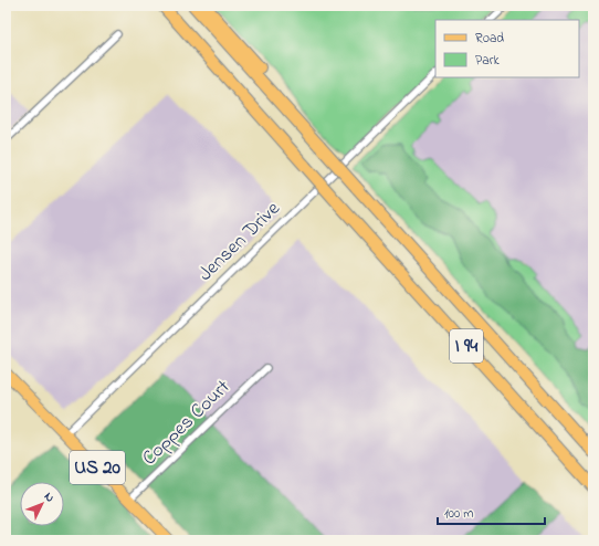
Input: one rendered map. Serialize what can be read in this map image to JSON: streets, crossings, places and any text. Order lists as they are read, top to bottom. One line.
{"streets":{"highway":["I 94"],"main road":["US 20"],"street":["Jensen Drive","Coppes Court"]},"crossings":[["Jensen Drive","US 20"],["Coppes Court","US 20"]],"legend":["Road","Park"],"scale_bar":"100 m","north":"top right"}
